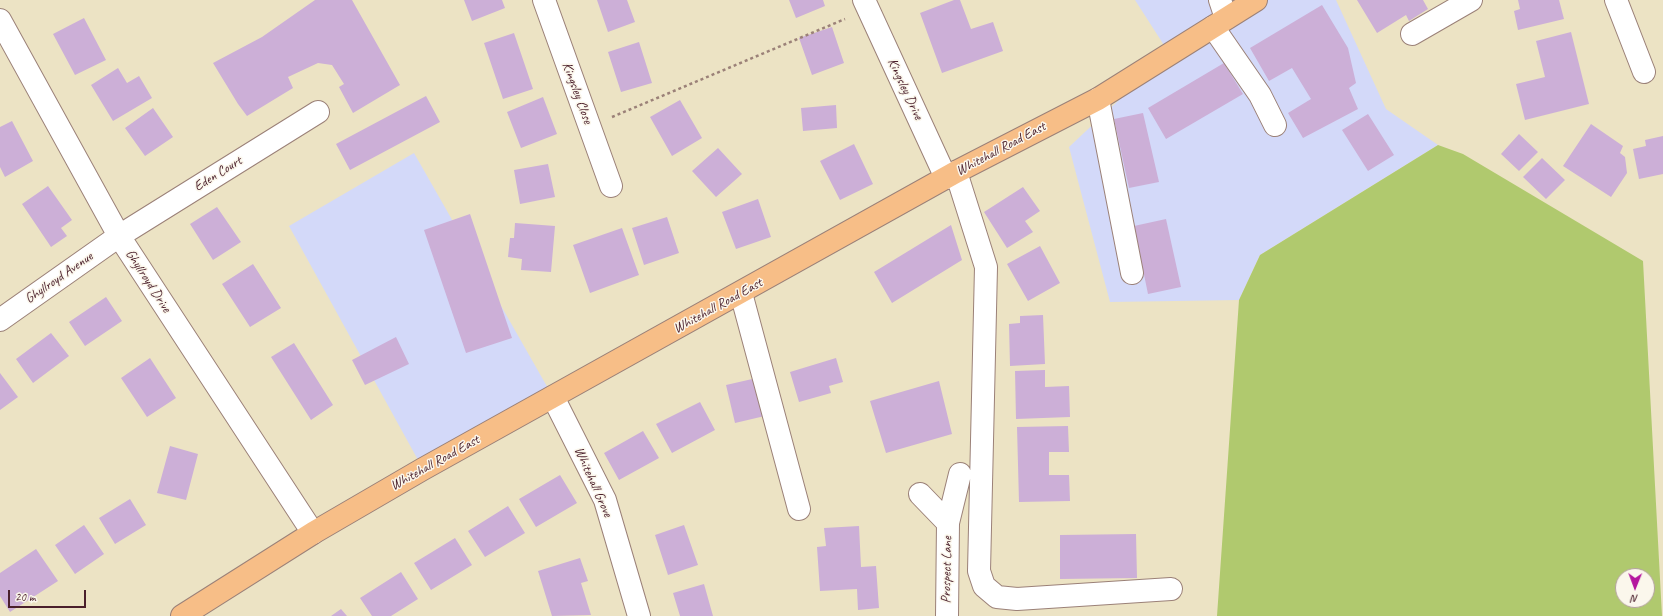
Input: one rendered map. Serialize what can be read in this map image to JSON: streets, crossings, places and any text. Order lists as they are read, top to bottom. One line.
{"streets":{"main road":["Whitehall Road East"],"street":["Kingsley Drive","Kingsley Close","Eden Court","Ghyllroyd Avenue","Ghyllroyd Drive","Whitehall Grove","Prospect Lane"]},"crossings":[["Kingsley Drive","Whitehall Road East"],["Whitehall Road East","Ghyllroyd Drive"],["Whitehall Road East","Whitehall Grove"],["Eden Court","Ghyllroyd Avenue"],["Eden Court","Ghyllroyd Drive"],["Ghyllroyd Avenue","Ghyllroyd Drive"]],"scale_bar":"20 m","north":"bottom"}
